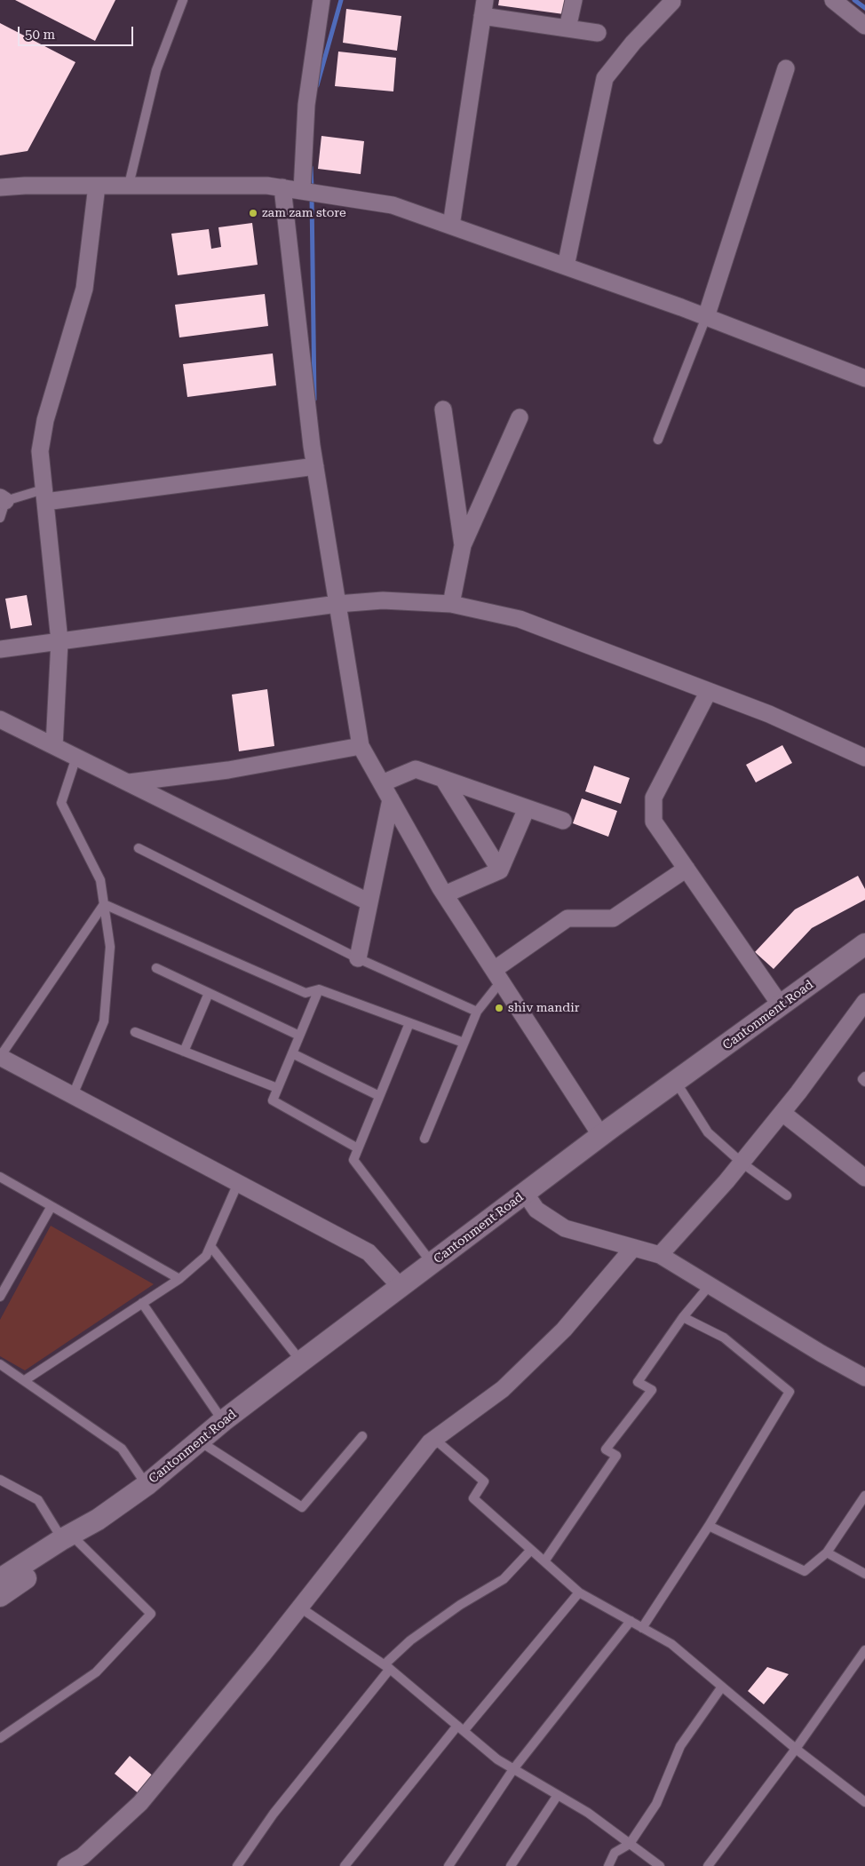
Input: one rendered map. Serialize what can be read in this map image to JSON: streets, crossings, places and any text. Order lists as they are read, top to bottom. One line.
{"streets":{"street":["Cantonment Road"]},"places":["zam zam store","shiv mandir"],"scale_bar":"50 m"}
